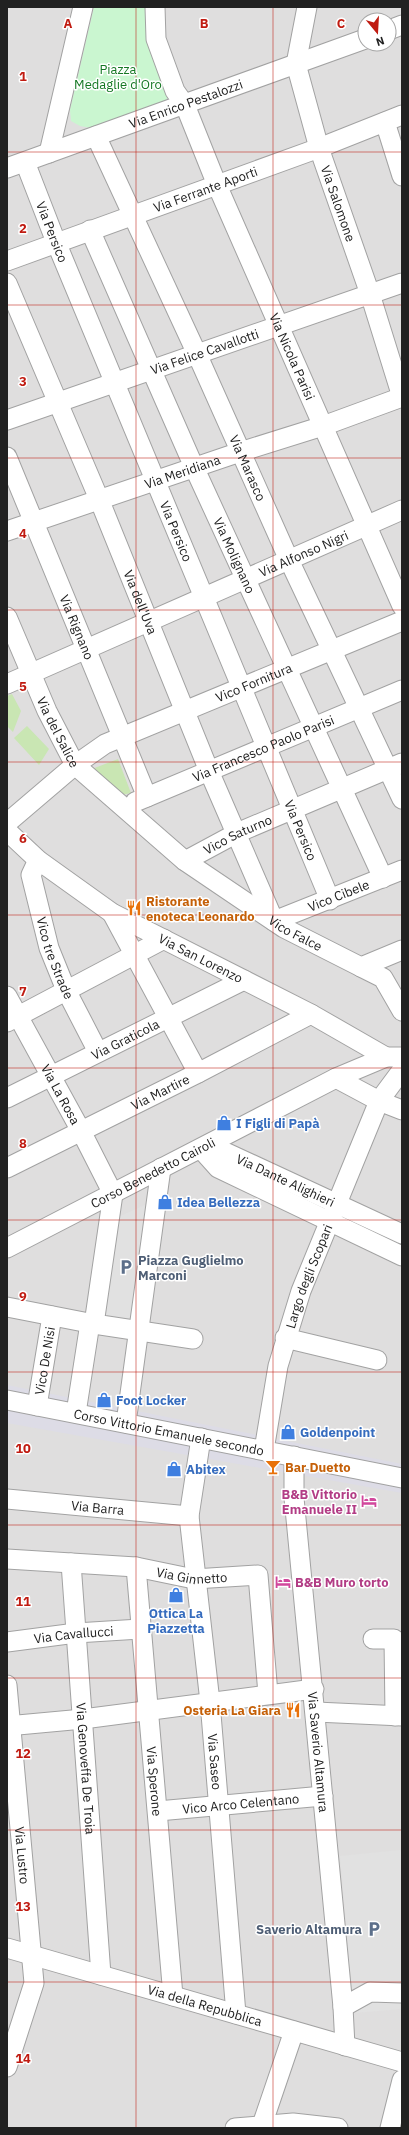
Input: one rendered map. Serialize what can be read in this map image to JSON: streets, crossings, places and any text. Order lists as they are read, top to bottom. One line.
{"streets":{"street":["Via Enrico Pestalozzi","Via Ferrante Aporti","Via Salomone","Via Persico","Via Felice Cavallotti","Via Nicola Parisi","Via Marasco","Via Meridiana","Via Alfonso Nigri","Via Molignano","Via dell'Uva","Via Rignano","Vico Fornitura","Via del Salice","Via Francesco Paolo Parisi","Vico Saturno","Vico Cibele","Vico Falce","Vico tre Strade","Via San Lorenzo","Via Graticola","Via Martire","Via La Rosa","Corso Benedetto Cairoli","Via Dante Alighieri","Largo degli Scopari","Vico De Nisi","Corso Vittorio Emanuele secondo","Via Barra","Via Ginnetto","Via Cavallucci","Via Saverio Altamura","Via Saseo","Via Genoveffa De Troia","Via Sperone","Vico Arco Celentano","Via Lustro","Via della Repubblica"]},"crossings":[["Via Enrico Pestalozzi","Via Salomone"],["Via Enrico Pestalozzi","Via Persico"],["Via Enrico Pestalozzi","Via Nicola Parisi"],["Via Enrico Pestalozzi","Via Marasco"],["Via Ferrante Aporti","Via Salomone"],["Via Ferrante Aporti","Via Persico"],["Via Ferrante Aporti","Via Nicola Parisi"],["Via Ferrante Aporti","Via Marasco"],["Via Ferrante Aporti","Via Molignano"],["Via Salomone","Via Felice Cavallotti"],["Via Salomone","Via Meridiana"],["Via Persico","Via Felice Cavallotti"],["Via Persico","Via Meridiana"],["Via Persico","Via Alfonso Nigri"],["Via Persico","Vico Fornitura"],["Via Persico","Via Francesco Paolo Parisi"],["Via Persico","Vico Saturno"],["Via Persico","Vico Cibele"],["Via Felice Cavallotti","Via Nicola Parisi"],["Via Felice Cavallotti","Via Marasco"],["Via Felice Cavallotti","Via Molignano"],["Via Felice Cavallotti","Via dell'Uva"],["Via Nicola Parisi","Via Meridiana"],["Via Nicola Parisi","Via Alfonso Nigri"],["Via Marasco","Via Meridiana"],["Via Marasco","Via Alfonso Nigri"],["Via Marasco","Vico Fornitura"],["Via Marasco","Via Francesco Paolo Parisi"],["Via Marasco","Vico Saturno"],["Via Meridiana","Via Molignano"],["Via Meridiana","Via dell'Uva"],["Via Meridiana","Via Rignano"],["Via Alfonso Nigri","Via Molignano"],["Via Alfonso Nigri","Via dell'Uva"],["Via Alfonso Nigri","Via Rignano"],["Via Alfonso Nigri","Via del Salice"],["Via Molignano","Vico Fornitura"],["Via Molignano","Via Francesco Paolo Parisi"],["Via Molignano","Vico Saturno"],["Via Molignano","Vico Cibele"],["Via dell'Uva","Vico Fornitura"],["Via dell'Uva","Via Francesco Paolo Parisi"],["Via dell'Uva","Vico Saturno"],["Via dell'Uva","Vico Cibele"],["Via dell'Uva","Vico Falce"],["Via Rignano","Vico Fornitura"],["Via Rignano","Via Francesco Paolo Parisi"],["Vico Fornitura","Via del Salice"],["Via del Salice","Via Francesco Paolo Parisi"],["Via del Salice","Vico Falce"],["Via Francesco Paolo Parisi","Vico Falce"],["Vico Saturno","Vico Falce"],["Vico Cibele","Vico Falce"],["Vico tre Strade","Via San Lorenzo"],["Vico tre Strade","Via Graticola"],["Via San Lorenzo","Via Graticola"],["Via San Lorenzo","Via Martire"],["Via San Lorenzo","Corso Benedetto Cairoli"],["Via Graticola","Via La Rosa"],["Via Martire","Via La Rosa"],["Via La Rosa","Corso Benedetto Cairoli"],["Corso Benedetto Cairoli","Via Dante Alighieri"],["Via Dante Alighieri","Largo degli Scopari"],["Largo degli Scopari","Corso Vittorio Emanuele secondo"],["Vico De Nisi","Corso Vittorio Emanuele secondo"],["Corso Vittorio Emanuele secondo","Via Saverio Altamura"],["Corso Vittorio Emanuele secondo","Via Saseo"],["Via Barra","Via Saseo"],["Via Ginnetto","Via Saseo"],["Via Ginnetto","Via Genoveffa De Troia"],["Via Ginnetto","Via Sperone"],["Via Cavallucci","Via Genoveffa De Troia"],["Via Cavallucci","Via Sperone"],["Via Saverio Altamura","Vico Arco Celentano"],["Via Saverio Altamura","Via della Repubblica"],["Via Saseo","Vico Arco Celentano"],["Via Saseo","Via della Repubblica"],["Via Genoveffa De Troia","Via della Repubblica"],["Via Sperone","Vico Arco Celentano"],["Via Sperone","Via della Repubblica"],["Via Lustro","Via della Repubblica"]],"parks":["Piazza Medaglie d'Oro"],"places":{"restaurant":["Ristorante enoteca Leonardo","Osteria La Giara"],"shop":["I Figli di Papà","Idea Bellezza","Foot Locker","Goldenpoint","Abitex","Ottica La Piazzetta"],"parking":["Piazza Guglielmo Marconi","Saverio Altamura"],"bar":["Bar Duetto"],"hotel":["B&B Vittorio Emanuele II","B&B Muro torto"]},"north":"bottom","grid":{"columns":["A","B","C"],"rows":["1","2","3","4","5","6","7","8","9","10","11","12","13","14"]}}
